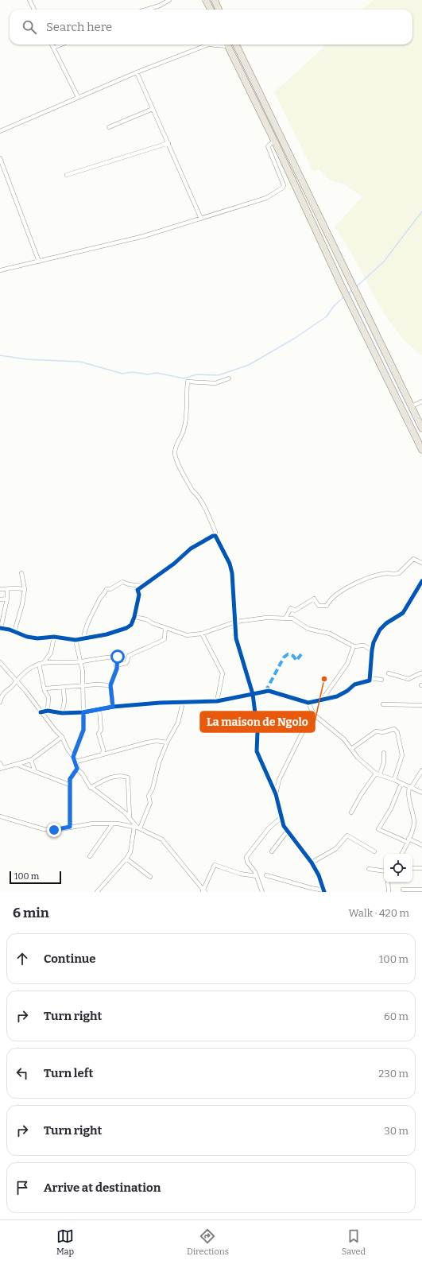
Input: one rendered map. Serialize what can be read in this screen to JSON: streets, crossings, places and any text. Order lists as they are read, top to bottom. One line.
{"places":["La maison de Ngolo"],"scale_bar":"100 m","page":{"search":"Search here","scale":"100 m","heading":["6 min","Walk · 420 m"],"list":[["Continue","100 m"],["Turn right","60 m"],["Turn left","230 m"],["Turn right","30 m"],"Arrive at destination"],"nav":["Map","Directions","Saved"]}}
